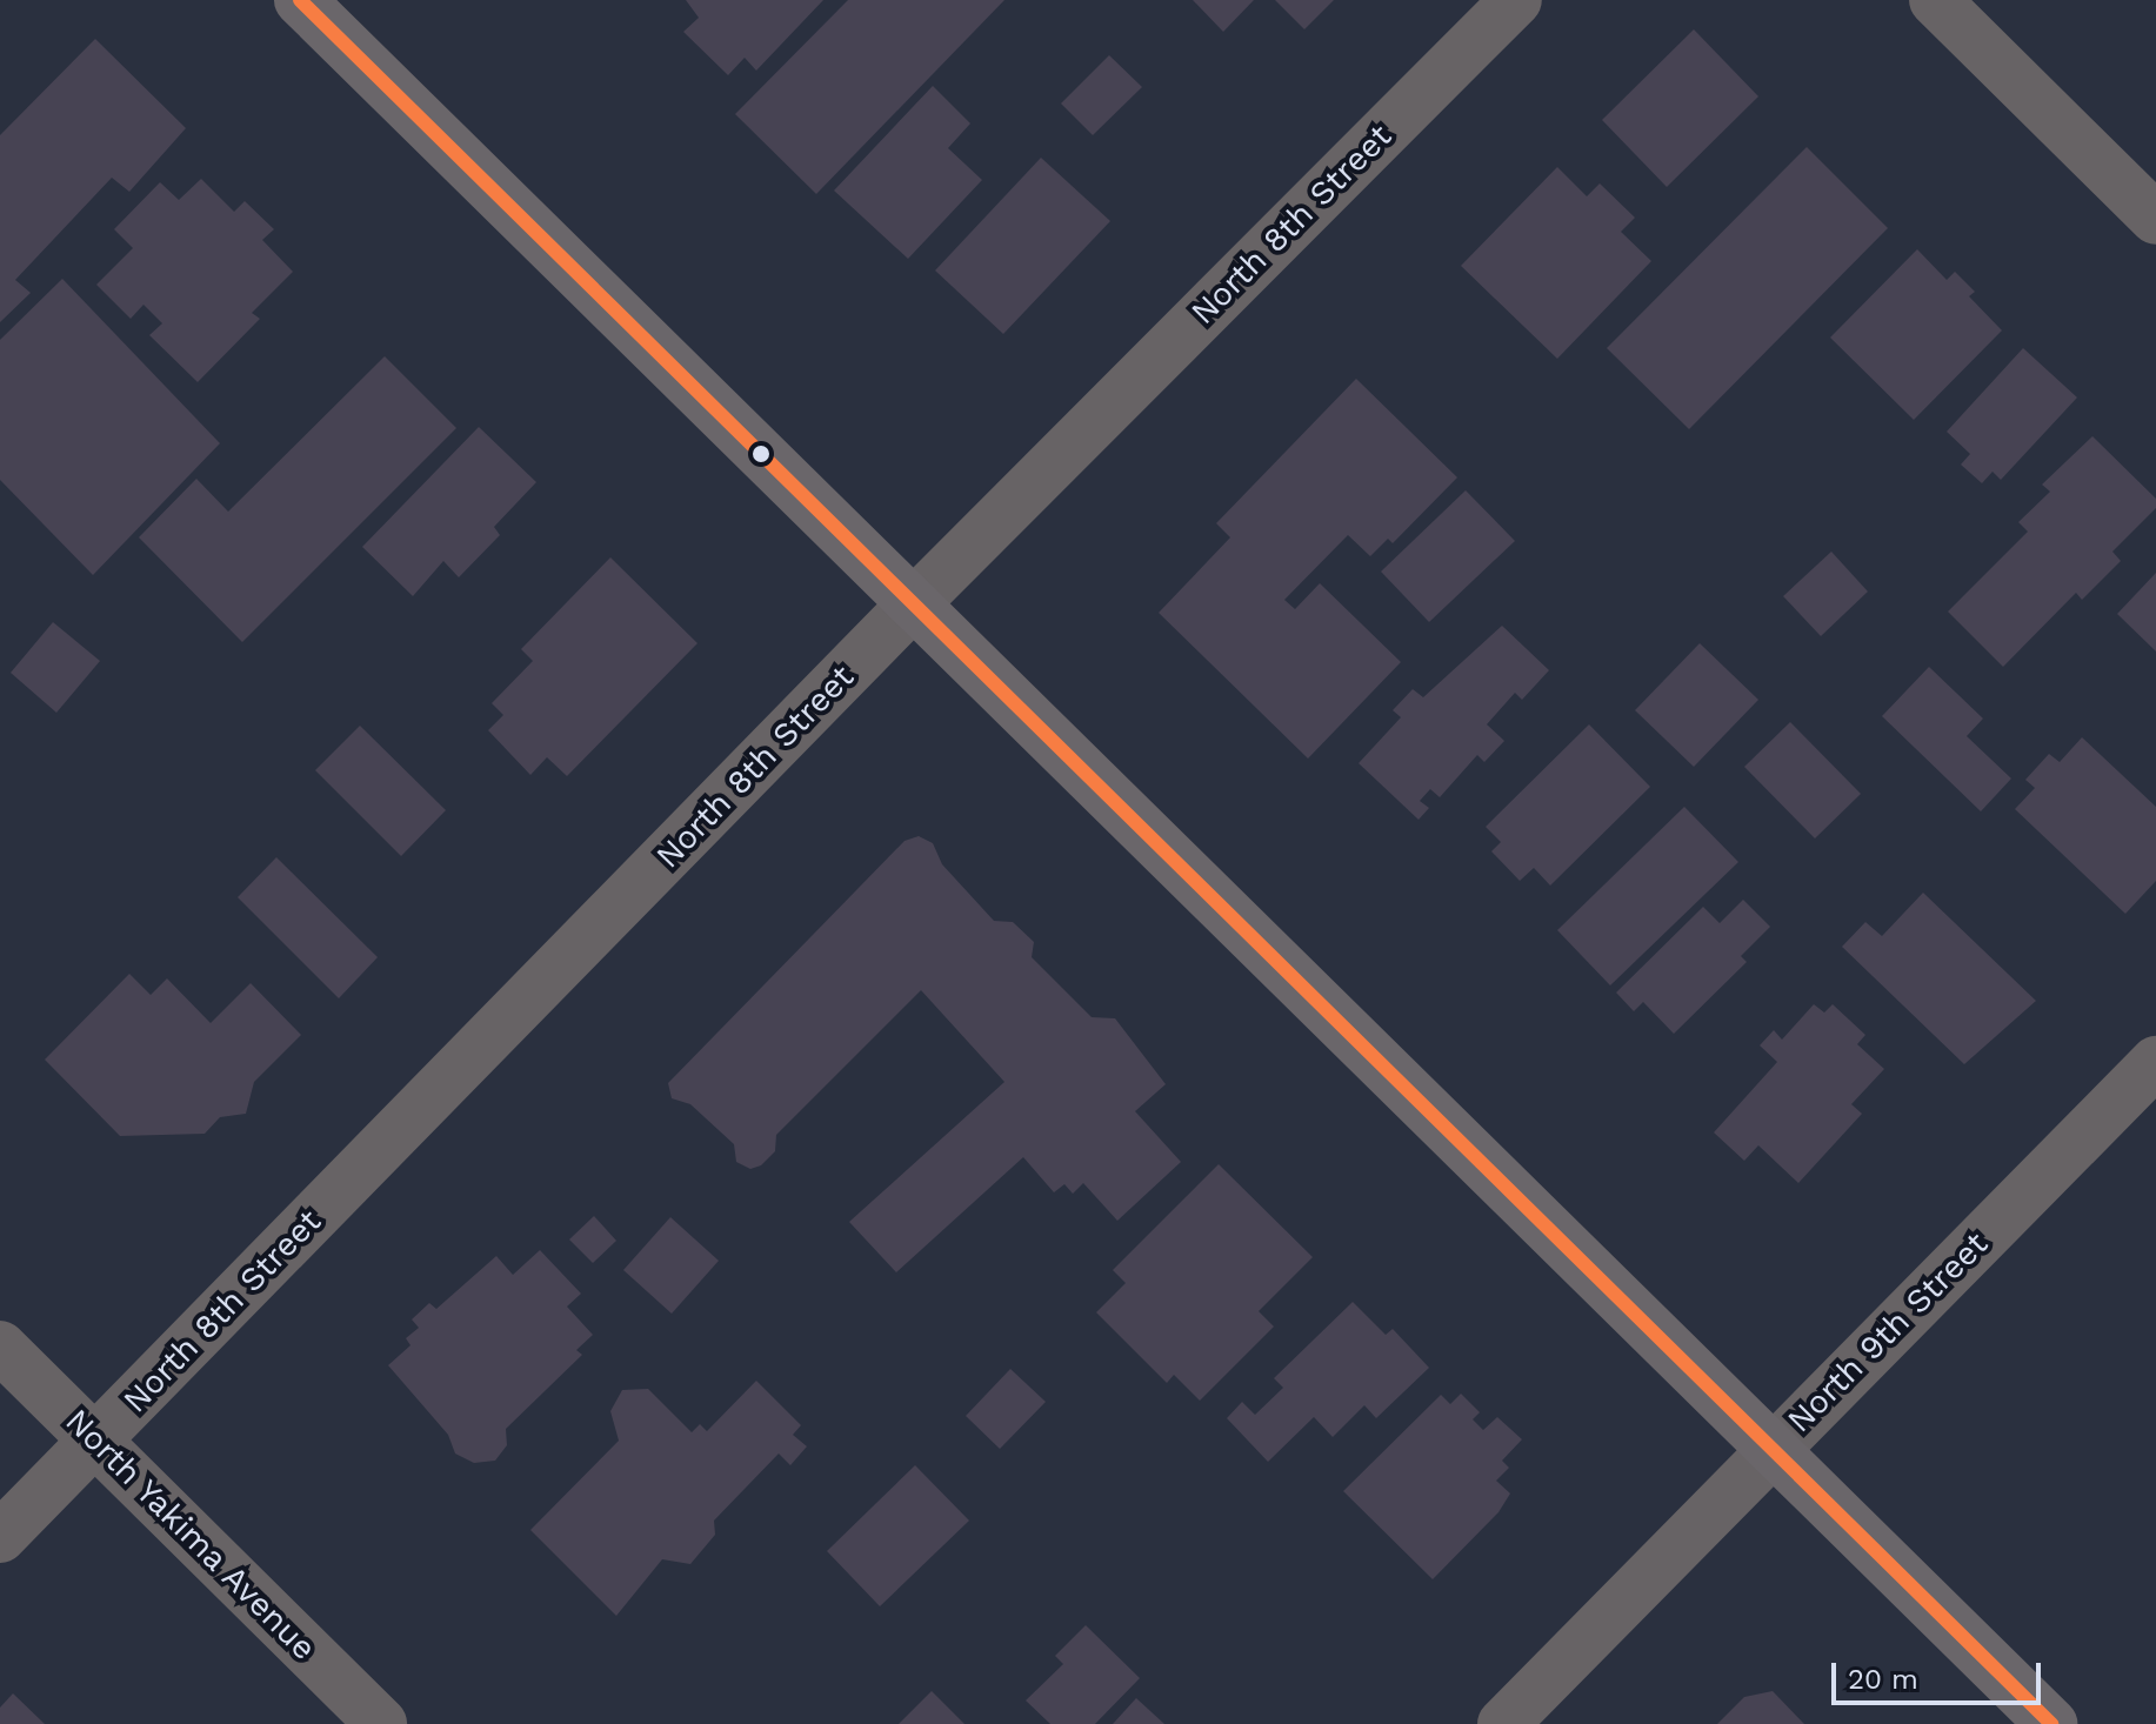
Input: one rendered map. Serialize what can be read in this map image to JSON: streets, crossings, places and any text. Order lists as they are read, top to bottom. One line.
{"streets":{"street":["North 8th Street","North 9th Street","North Yakima Avenue"]},"crossings":[["North 8th Street","North Yakima Avenue"]],"scale_bar":"20 m"}
